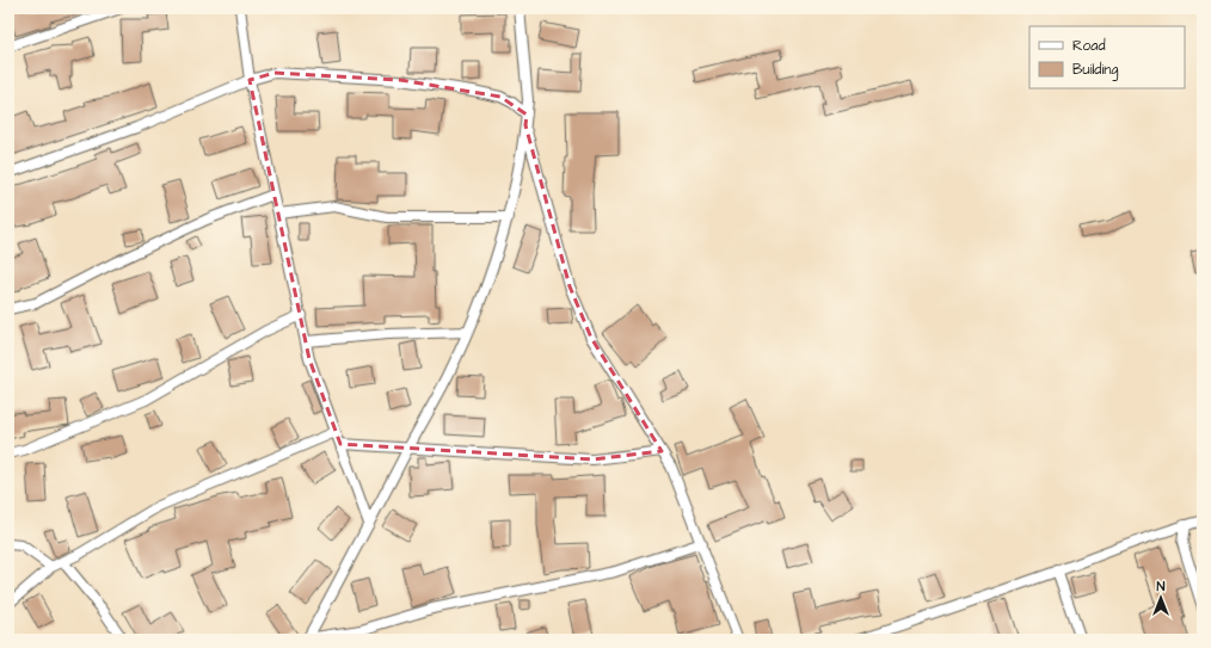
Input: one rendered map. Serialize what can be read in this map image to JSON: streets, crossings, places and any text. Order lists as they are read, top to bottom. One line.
{"legend":["Road","Building"],"north":"top"}
